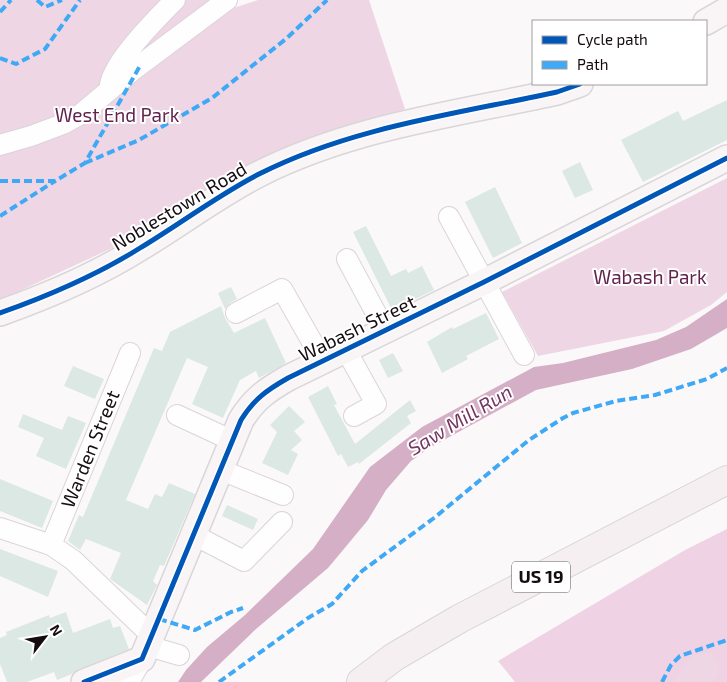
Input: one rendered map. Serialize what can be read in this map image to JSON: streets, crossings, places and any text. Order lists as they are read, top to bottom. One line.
{"streets":{"highway":["US 19"],"main road":["Noblestown Road","Wabash Street"],"street":["Warden Street"]},"water":["Saw Mill Run"],"parks":["West End Park","Wabash Park"],"legend":["Cycle path","Path"],"north":"top right"}
